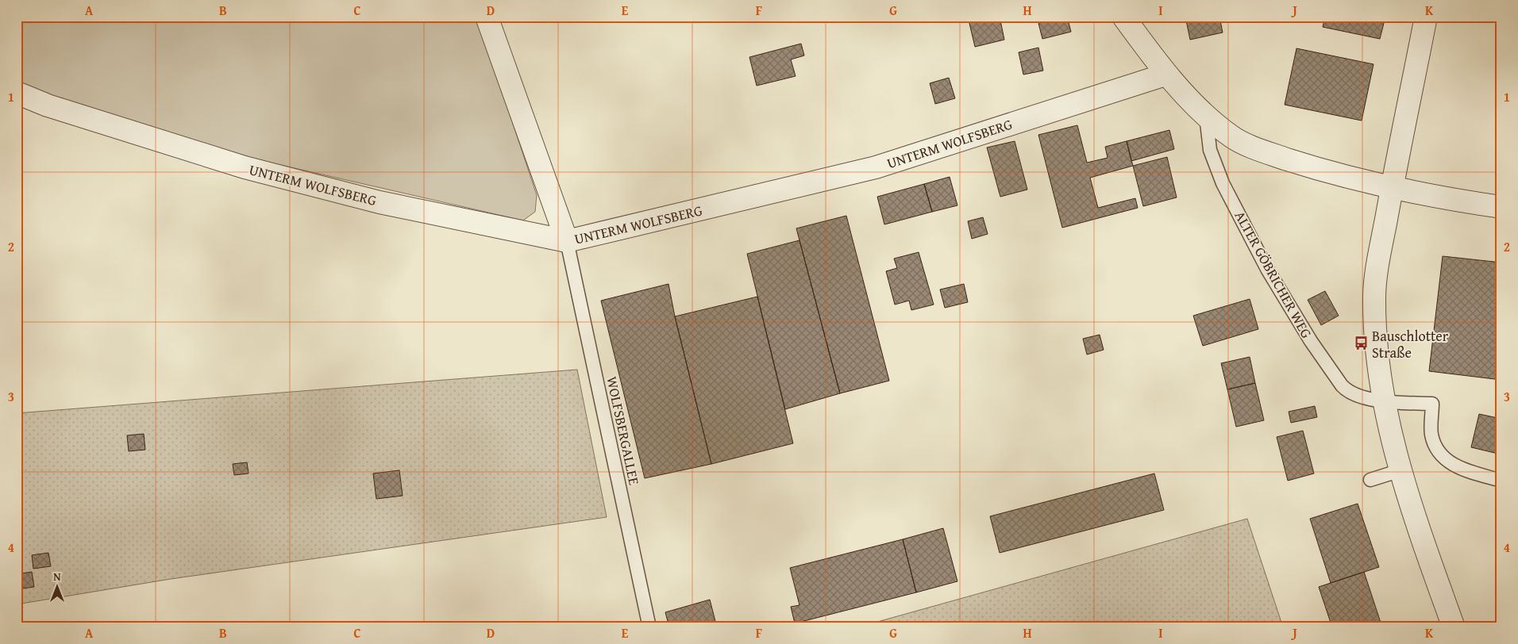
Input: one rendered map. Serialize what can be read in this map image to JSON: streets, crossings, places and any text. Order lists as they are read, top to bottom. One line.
{"streets":{"street":["UNTERM WOLFSBERG"],"lane":["ALTER GÖBRICHER WEG","WOLFSBERGALLEE"]},"crossings":[["UNTERM WOLFSBERG","WOLFSBERGALLEE"]],"places":{"bus stop":["Bauschlotter Straße"]},"north":"top","grid":{"columns":["A","B","C","D","E","F","G","H","I","J","K"],"rows":["1","2","3","4"]}}
